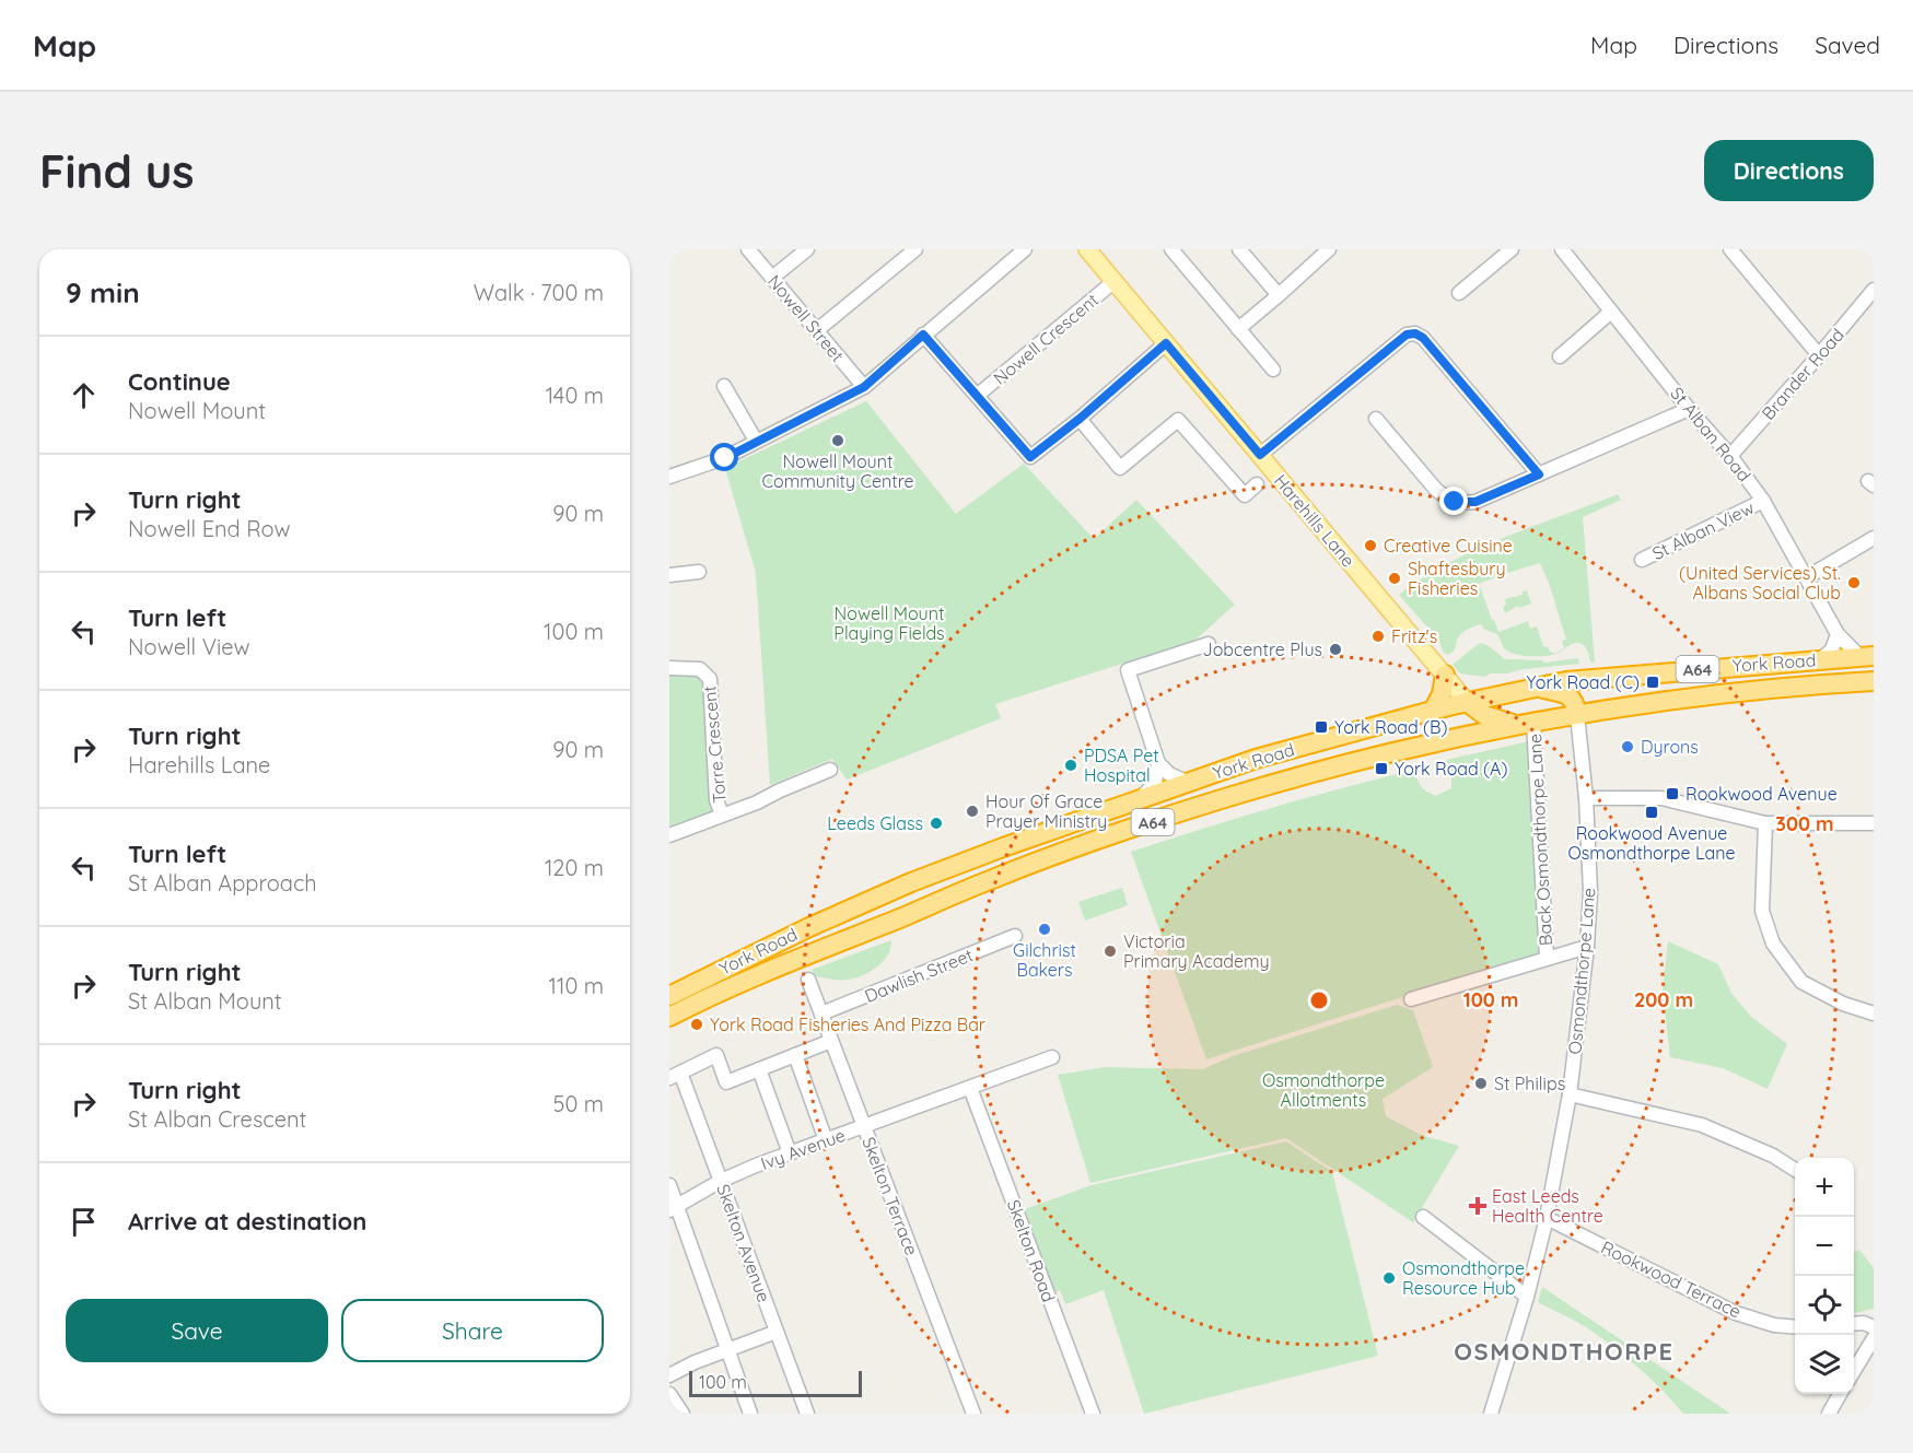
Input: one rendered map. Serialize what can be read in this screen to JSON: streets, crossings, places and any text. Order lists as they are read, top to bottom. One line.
{"streets":{"highway":["York Road","A64"],"main road":["Harehills Lane"],"street":["Nowell Street","Nowell Crescent","Brander Road","St Alban Road","St Alban View","Torre Crescent","Back Osmondthorpe Lane","Osmondthorpe Lane","Dawlish Street","Ivy Avenue","Skelton Terrace","Skelton Avenue","Skelton Road","Rookwood Terrace"]},"crossings":[["Nowell Crescent","Harehills Lane"],["Brander Road","St Alban Road"],["St Alban Road","St Alban View"],["St Alban Road","York Road"],["Harehills Lane","York Road"],["York Road","Back Osmondthorpe Lane"],["York Road","Osmondthorpe Lane"],["Osmondthorpe Lane","Rookwood Terrace"],["Dawlish Street","Skelton Terrace"],["Ivy Avenue","Skelton Terrace"],["Ivy Avenue","Skelton Avenue"],["Ivy Avenue","Skelton Road"]],"districts":["OSMONDTHORPE"],"parks":["Nowell Mount Playing Fields","Osmondthorpe Allotments"],"places":{"other":["Nowell Mount Community Centre","Creative Cuisine","Shaftesbury Fisheries","(United Services) St. Albans Social Club","Fritz's","Jobcentre Plus","Dyrons","PDSA Pet Hospital","Hour Of Grace Prayer Ministry","Leeds Glass","Gilchrist Bakers","Victoria Primary Academy","York Road Fisheries And Pizza Bar","St Philips","Osmondthorpe Resource Hub"],"transit":["York Road (C)","York Road (B)","York Road (A)","Rookwood Avenue","Rookwood Avenue Osmondthorpe Lane"],"health":["East Leeds Health Centre"]},"scale_bar":"100 m","page":{"header":"Map","nav":["Map","Directions","Saved"],"buttons":["Directions",["Save","Share"]],"title":"Find us","heading":["9 min","Walk · 700 m"],"list":[["Continue","Nowell Mount","140 m"],["Turn right","Nowell End Row","90 m"],["Turn left","Nowell View","100 m"],["Turn right","Harehills Lane","90 m"],["Turn left","St Alban Approach","120 m"],["Turn right","St Alban Mount","110 m"],["Turn right","St Alban Crescent","50 m"],"Arrive at destination"],"map_buttons":["+","−"],"scale":"100 m"},"rings":["300 m","100 m","200 m"]}
